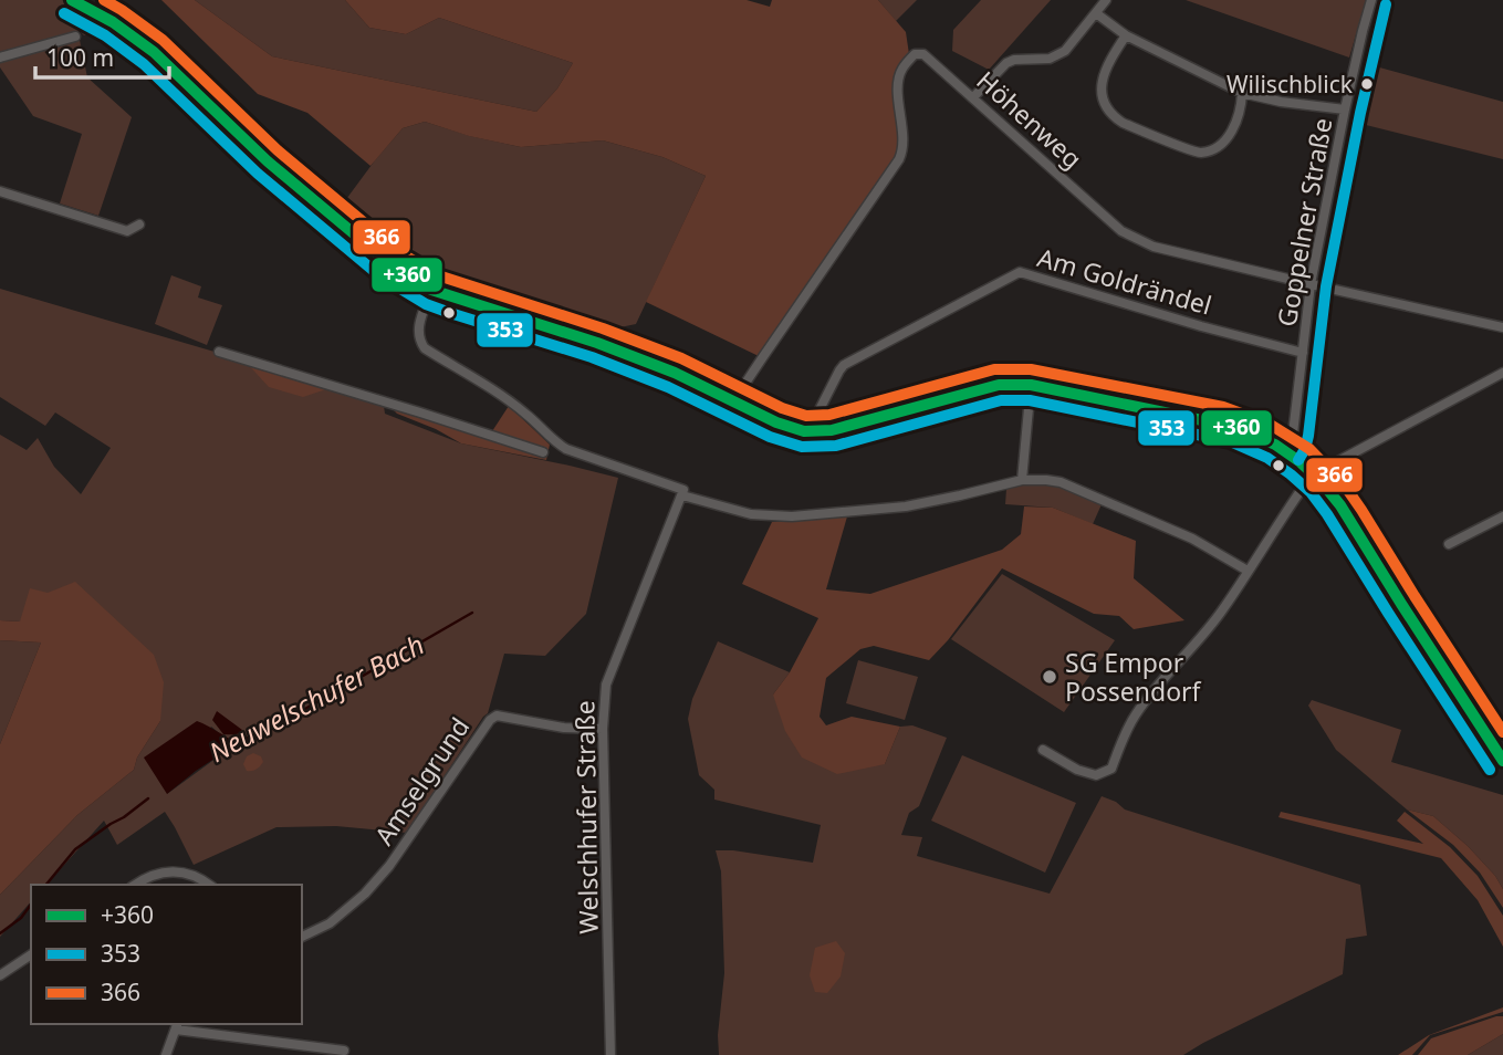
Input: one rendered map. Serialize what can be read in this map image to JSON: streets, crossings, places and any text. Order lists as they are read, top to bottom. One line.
{"streets":{"street":["Höhenweg","Goppelner Straße","Am Goldrändel","Amselgrund","Welschhufer Straße"]},"crossings":[["Höhenweg","Goppelner Straße"],["Goppelner Straße","Am Goldrändel"],["Amselgrund","Welschhufer Straße"]],"water":["Neuwelschufer Bach"],"places":["Wilischblick","SG Empor Possendorf"],"lines":["transit line +360","transit line 366","transit line 353"],"legend":["+360","353","366"],"scale_bar":"100 m"}
